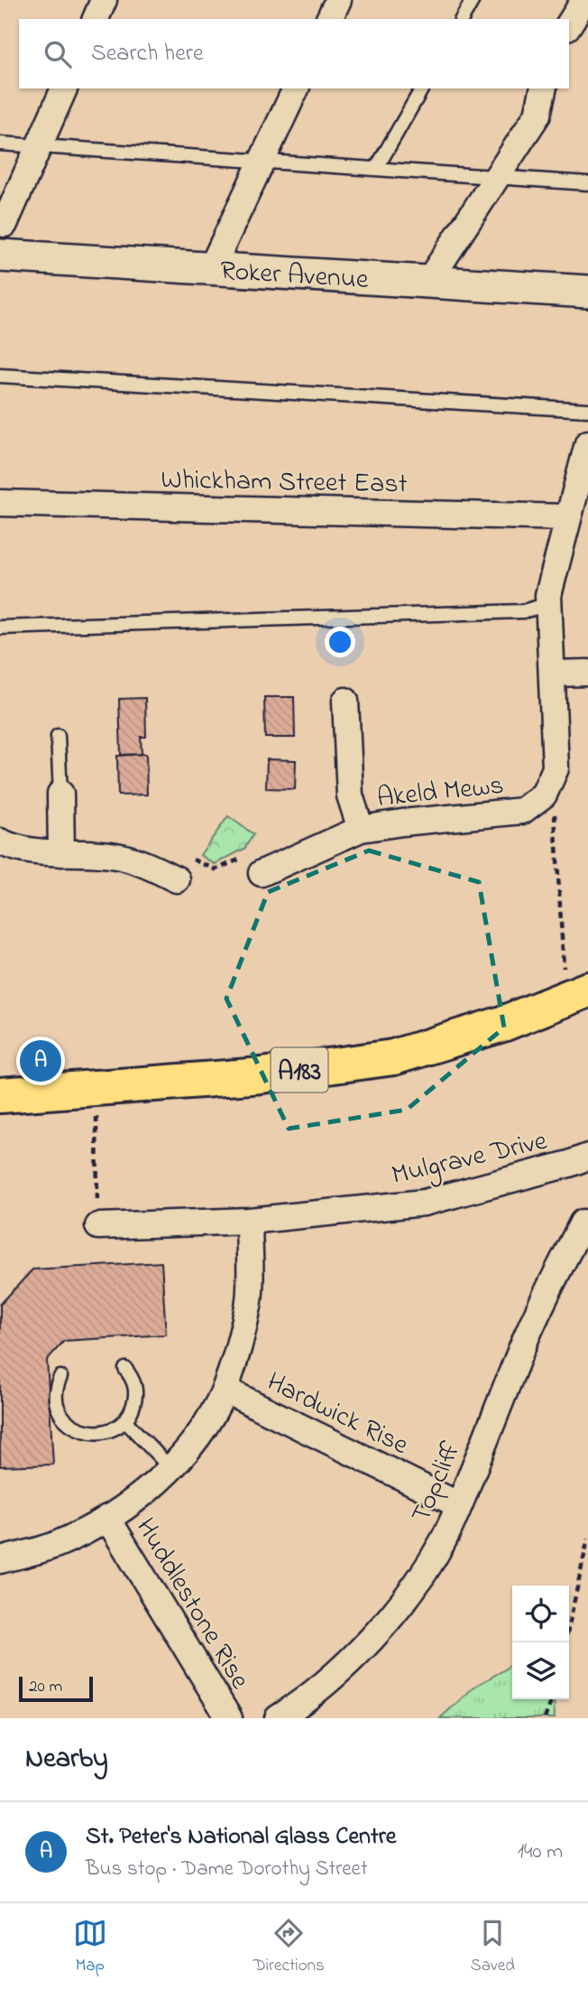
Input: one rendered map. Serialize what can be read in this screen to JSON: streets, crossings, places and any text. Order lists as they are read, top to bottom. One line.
{"streets":{"main road":["A183"],"street":["Roker Avenue","Whickham Street East","Akeld Mews","Mulgrave Drive","Hardwick Rise","Topcliff","Huddlestone Rise"]},"crossings":[["Whickham Street East","Akeld Mews"],["Hardwick Rise","Topcliff"]],"scale_bar":"20 m","page":{"search":"Search here","pins":"A","scale":"20 m","heading":"Nearby","list":[{"mark":"A","name":"St. Peter's National Glass Centre","note":"Bus stop · Dame Dorothy Street","value":"140 m"}],"nav":["Map","Directions","Saved"]}}
